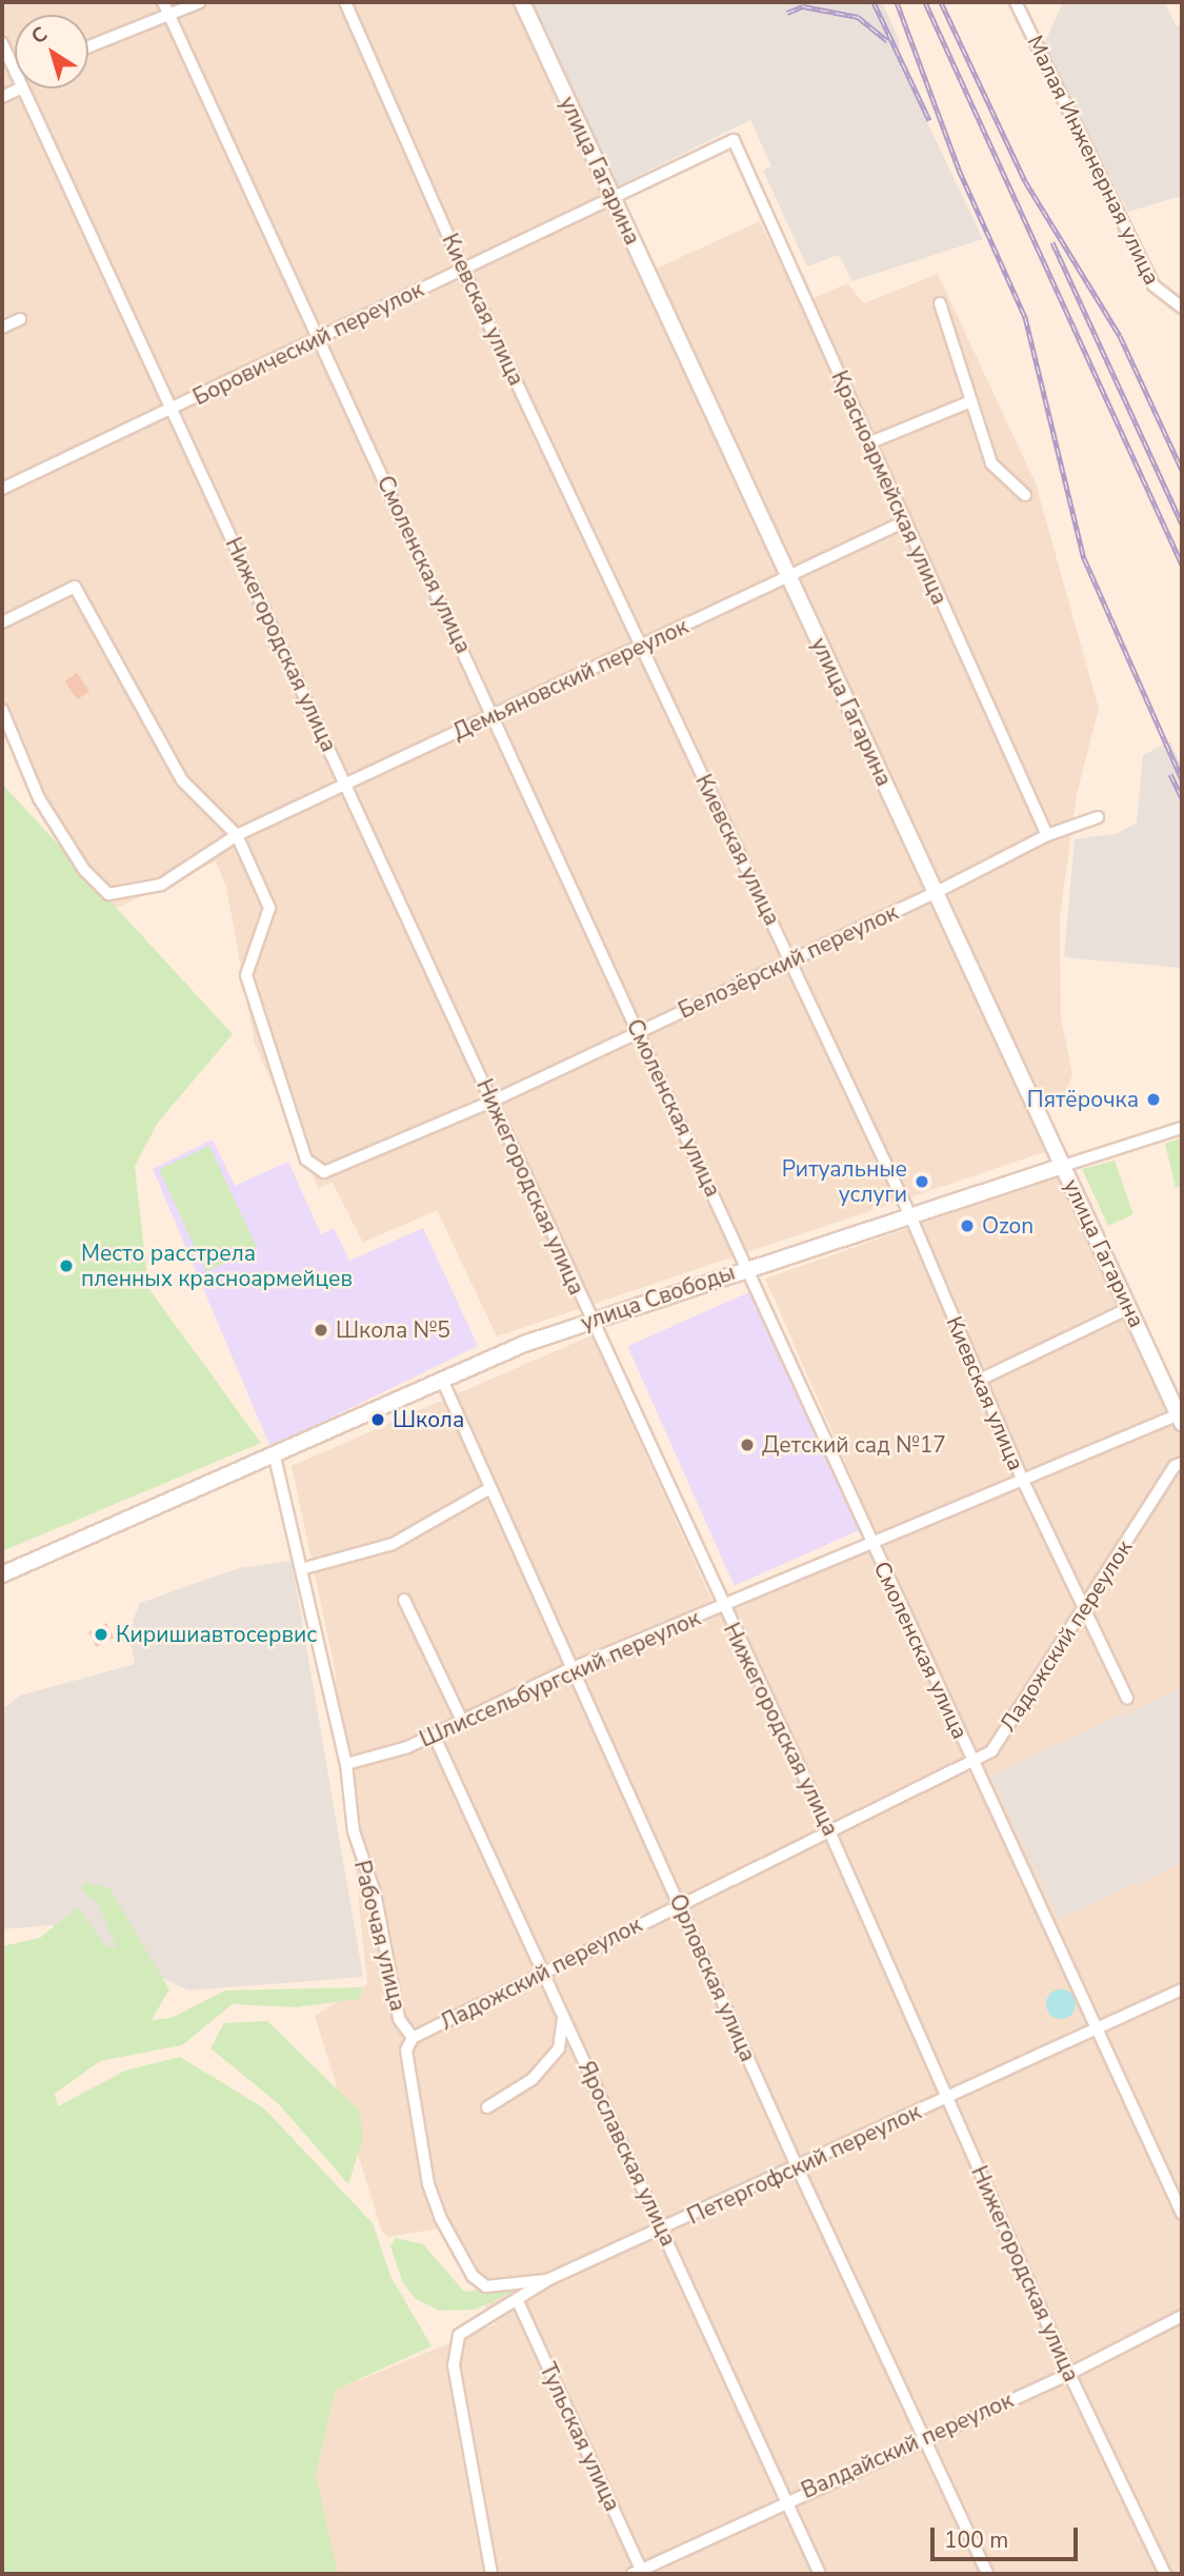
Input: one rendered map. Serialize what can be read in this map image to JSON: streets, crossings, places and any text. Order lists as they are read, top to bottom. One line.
{"streets":{"street":["Малая Инженерная улица","улица Гагарина","Киевская улица","Боровический переулок","Красноармейская улица","Смоленская улица","Нижегородская улица","Демьяновский переулок","Белозёрский переулок","улица Свободы","Ладожский переулок","Шлиссельбургский переулок","Рабочая улица","Орловская улица","Ярославская улица","Петергофский переулок","Тульская улица","Валдайский переулок"]},"crossings":[["улица Гагарина","Боровический переулок"],["улица Гагарина","Демьяновский переулок"],["улица Гагарина","Белозёрский переулок"],["улица Гагарина","улица Свободы"],["улица Гагарина","Шлиссельбургский переулок"],["Киевская улица","Боровический переулок"],["Киевская улица","Демьяновский переулок"],["Киевская улица","Белозёрский переулок"],["Киевская улица","улица Свободы"],["Киевская улица","Ладожский переулок"],["Киевская улица","Шлиссельбургский переулок"],["Боровический переулок","Красноармейская улица"],["Боровический переулок","Смоленская улица"],["Боровический переулок","Нижегородская улица"],["Красноармейская улица","Демьяновский переулок"],["Красноармейская улица","Белозёрский переулок"],["Смоленская улица","Демьяновский переулок"],["Смоленская улица","Белозёрский переулок"],["Смоленская улица","улица Свободы"],["Смоленская улица","Ладожский переулок"],["Смоленская улица","Шлиссельбургский переулок"],["Смоленская улица","Петергофский переулок"],["Нижегородская улица","Демьяновский переулок"],["Нижегородская улица","Белозёрский переулок"],["Нижегородская улица","улица Свободы"],["Нижегородская улица","Ладожский переулок"],["Нижегородская улица","Шлиссельбургский переулок"],["Нижегородская улица","Петергофский переулок"],["Нижегородская улица","Валдайский переулок"],["Демьяновский переулок","Белозёрский переулок"],["улица Свободы","Рабочая улица"],["улица Свободы","Орловская улица"],["Ладожский переулок","Рабочая улица"],["Ладожский переулок","Орловская улица"],["Ладожский переулок","Ярославская улица"],["Шлиссельбургский переулок","Рабочая улица"],["Шлиссельбургский переулок","Орловская улица"],["Шлиссельбургский переулок","Ярославская улица"],["Рабочая улица","Петергофский переулок"],["Орловская улица","Петергофский переулок"],["Орловская улица","Валдайский переулок"],["Ярославская улица","Петергофский переулок"],["Ярославская улица","Валдайский переулок"],["Петергофский переулок","Тульская улица"],["Тульская улица","Валдайский переулок"]],"places":["Пятёрочка","Ритуальные услуги","Ozon","Место расстрела пленных красноармейцев","Школа №5","Школа","Детский сад №17","Киришиавтосервис"],"scale_bar":"100 m","north":"top left"}
